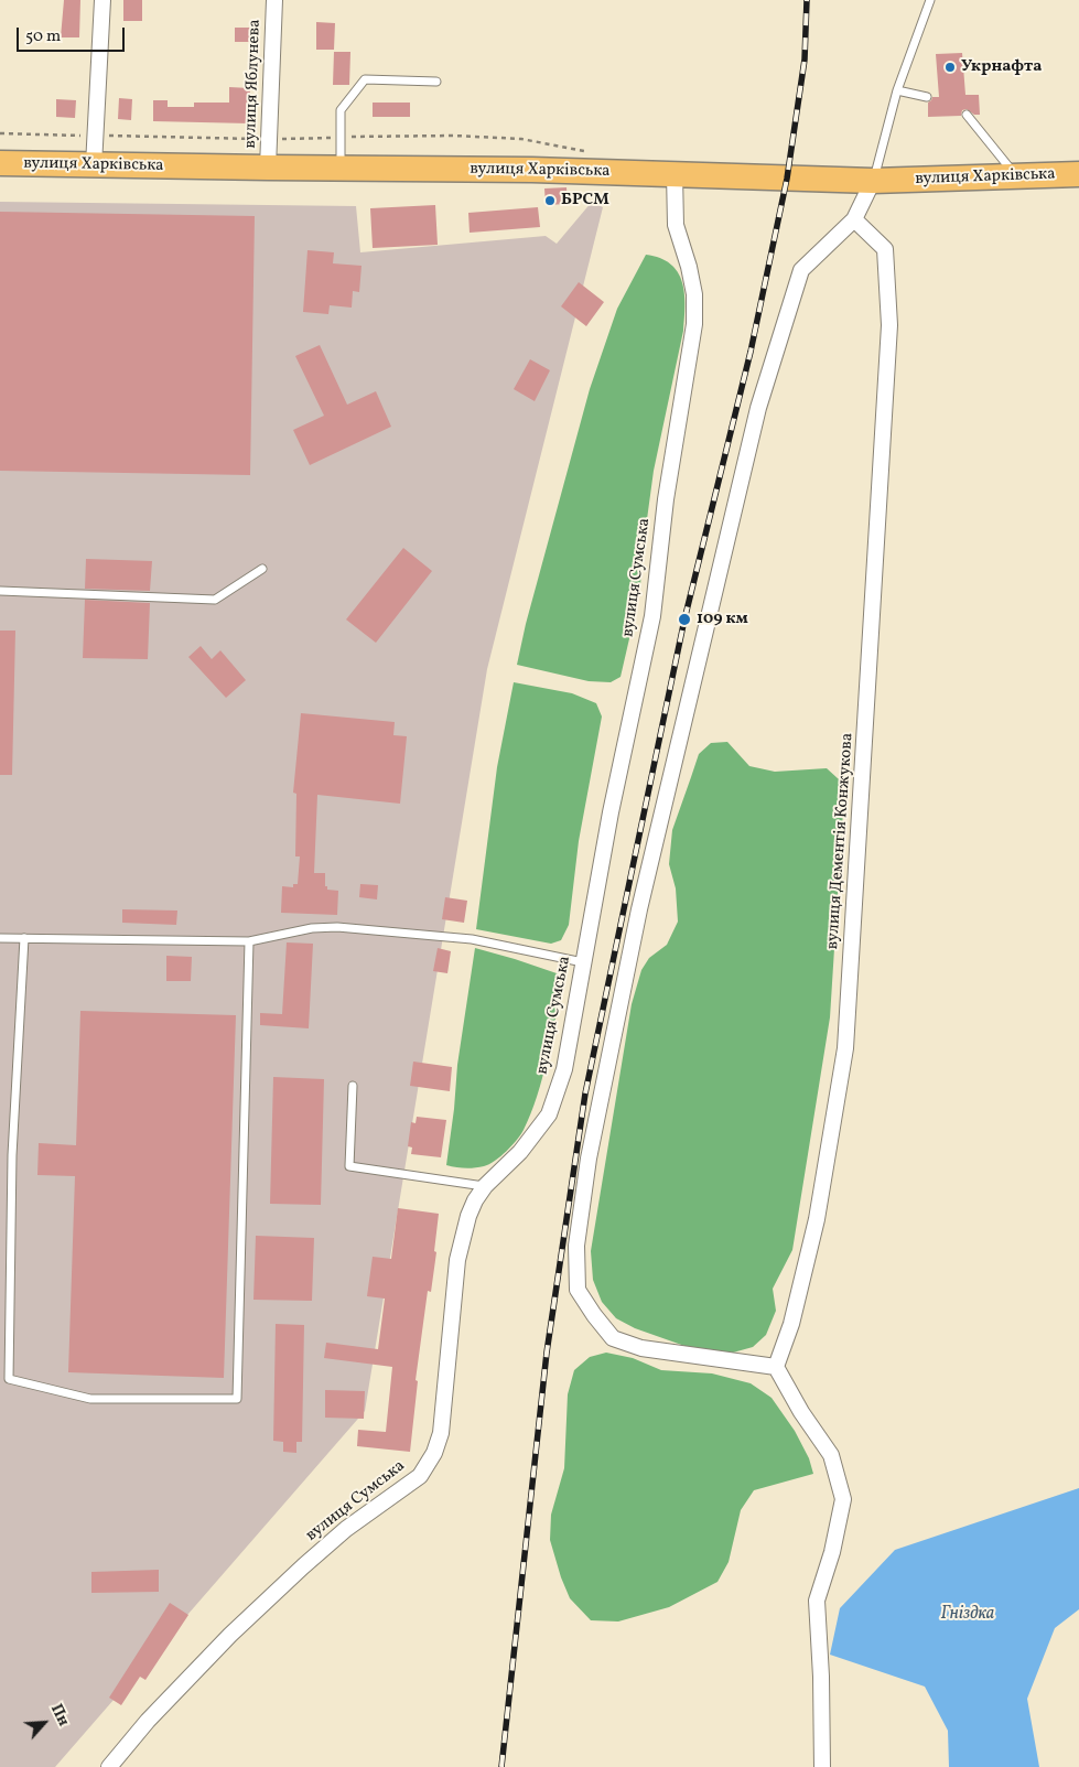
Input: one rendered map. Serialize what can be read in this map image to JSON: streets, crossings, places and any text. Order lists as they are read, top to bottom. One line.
{"streets":{"main road":["вулиця Харківська"],"street":["вулиця Яблунева","вулиця Сумська","вулиця Дементія Конжукова"]},"crossings":[["вулиця Яблунева","вулиця Харківська"],["вулиця Харківська","вулиця Сумська"]],"water":["Гніздка"],"places":["Укрнафта","БРСМ","109 км"],"scale_bar":"50 m","north":"top right"}
